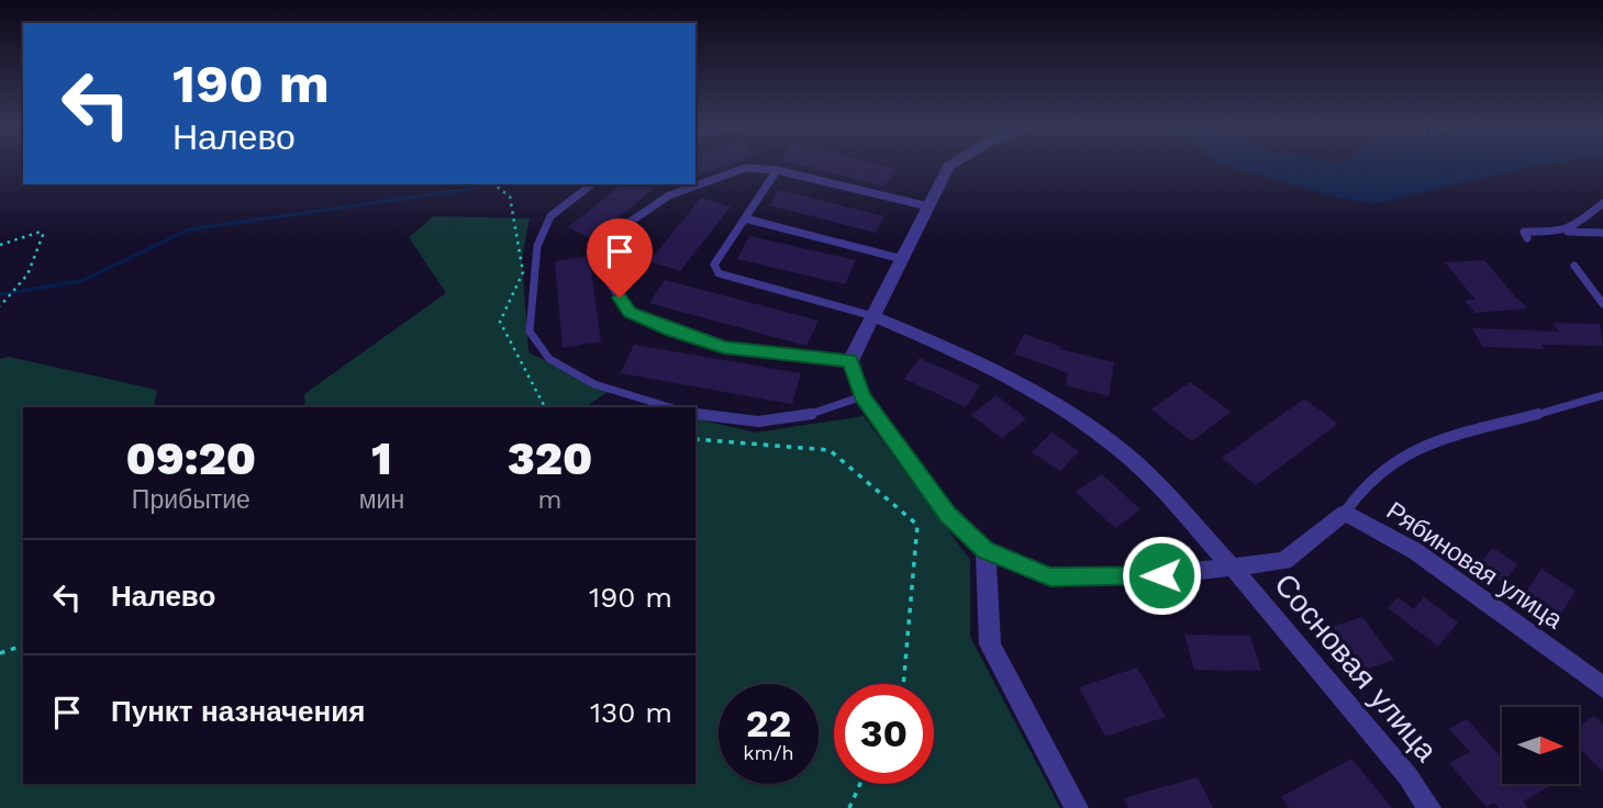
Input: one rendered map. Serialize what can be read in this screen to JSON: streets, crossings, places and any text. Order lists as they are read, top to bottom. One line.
{"streets":{"street":["Рябиновая улица","Сосновая улица"]},"crossings":[["Рябиновая улица","Сосновая улица"]],"north":"right","page":{"turn":["190 m","Налево"],"eta":["09:20","Прибытие","1","мин","320","m"],"list":[{"name":"Налево","value":"190 m"},{"name":"Пункт назначения","value":"130 m"}],"speed":"22 km/h","limit":"30"}}
